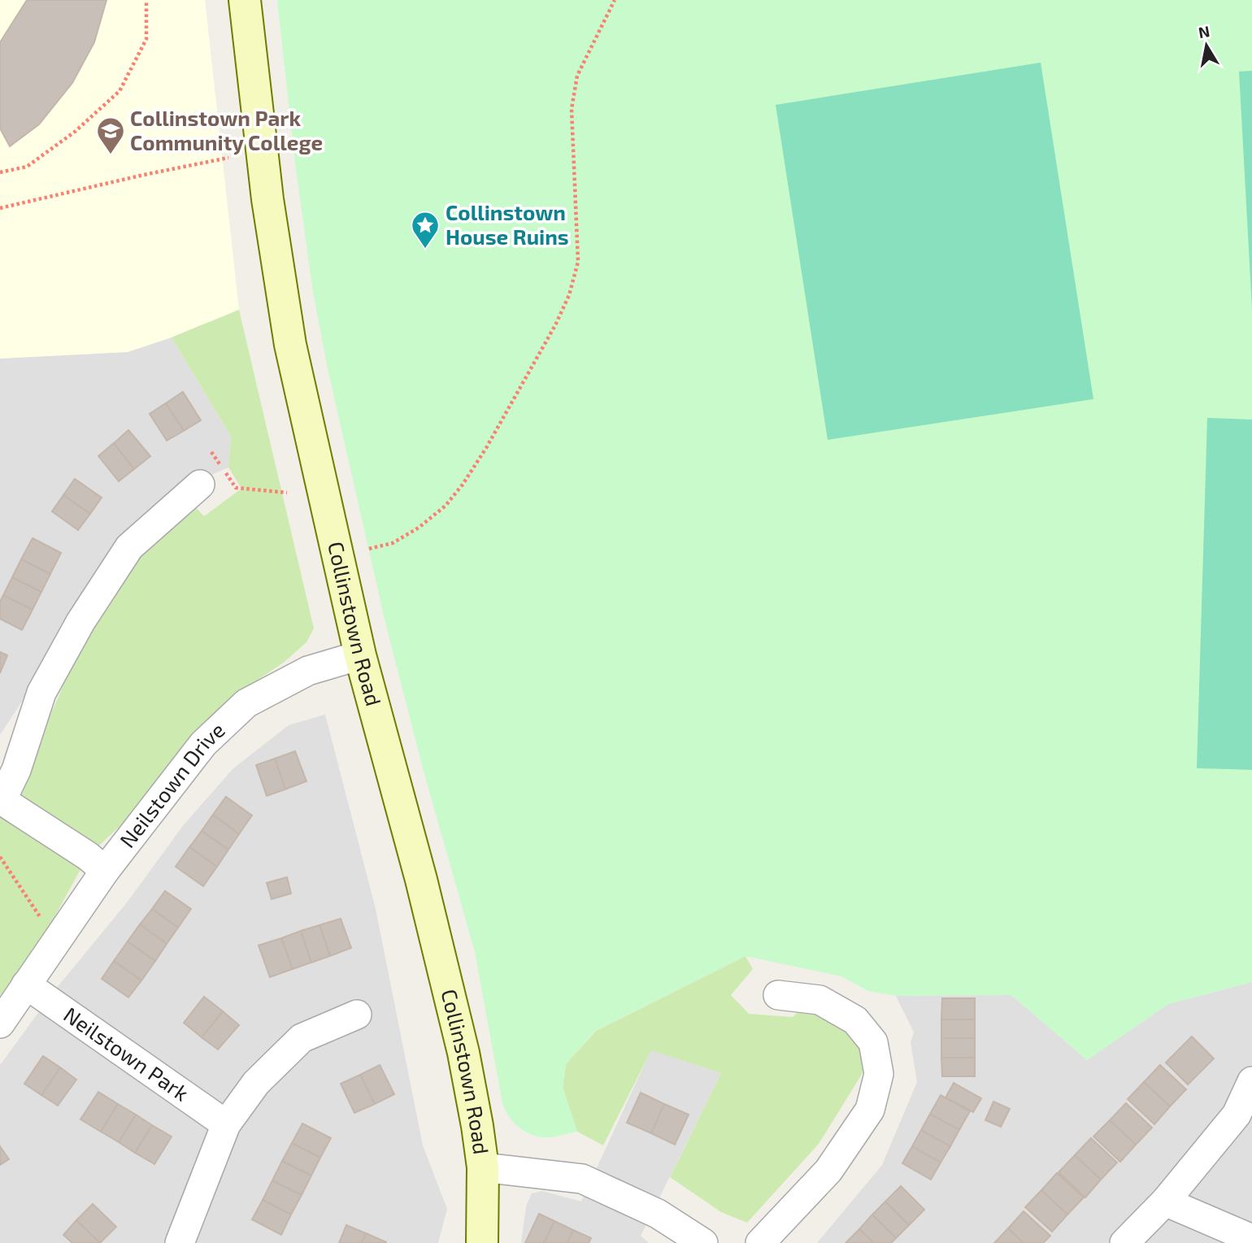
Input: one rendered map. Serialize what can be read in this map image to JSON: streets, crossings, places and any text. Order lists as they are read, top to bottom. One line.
{"streets":{"street":["Collinstown Road","Neilstown Drive","Neilstown Park"]},"crossings":[["Collinstown Road","Neilstown Drive"],["Neilstown Drive","Neilstown Park"]],"places":{"school or university":["Collinstown Park Community College"],"place":["Collinstown House Ruins"]},"north":"top"}
